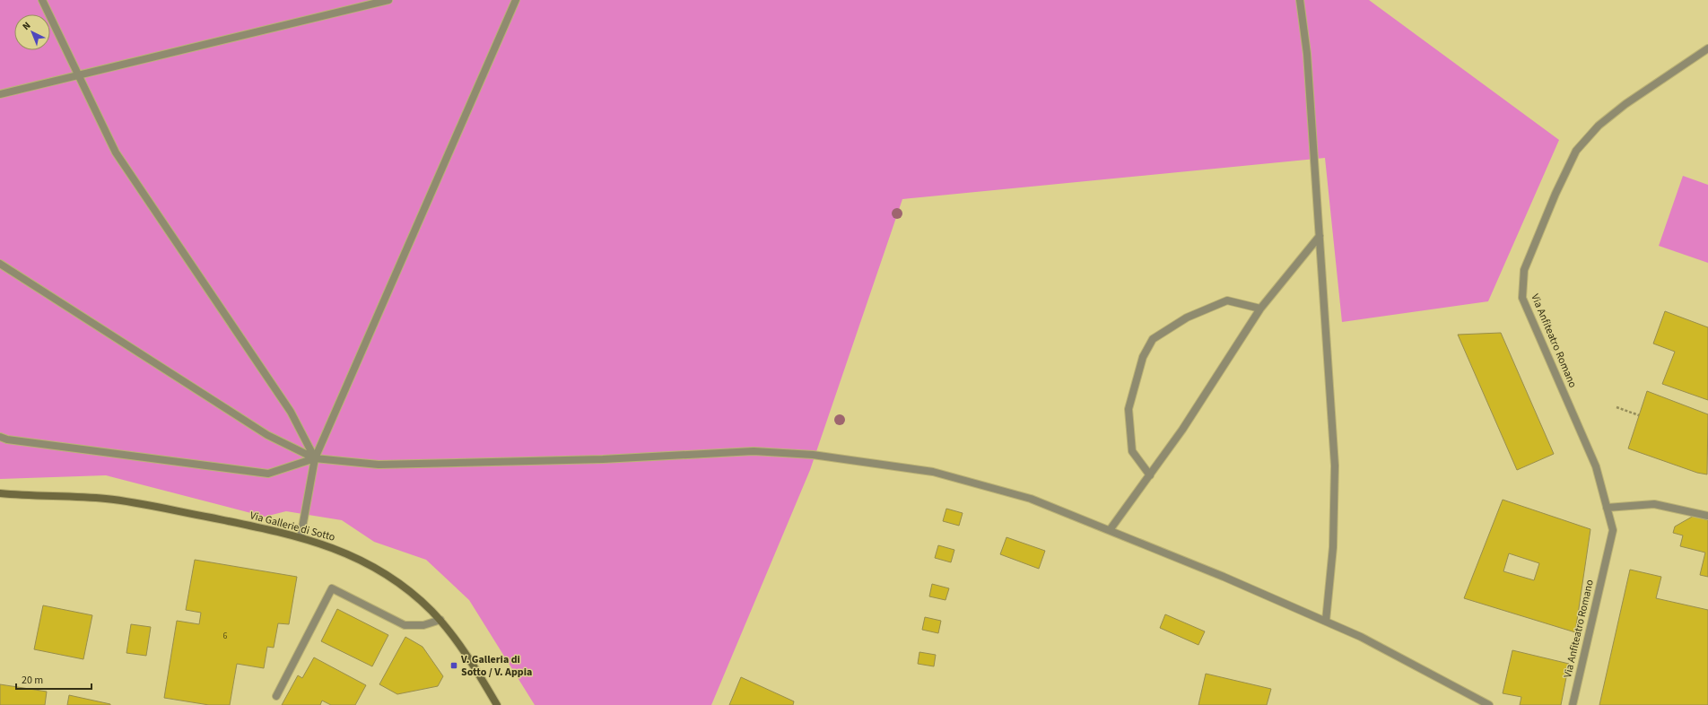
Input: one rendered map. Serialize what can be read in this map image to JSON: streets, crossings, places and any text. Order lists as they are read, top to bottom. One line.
{"streets":{"main road":["Via Gallerie di Sotto"],"street":["Via Anfiteatro Romano"]},"places":{"transit":["V. Galleria di Sotto / V. Appia"]},"house_numbers":["6"],"scale_bar":"20 m","north":"top left"}
